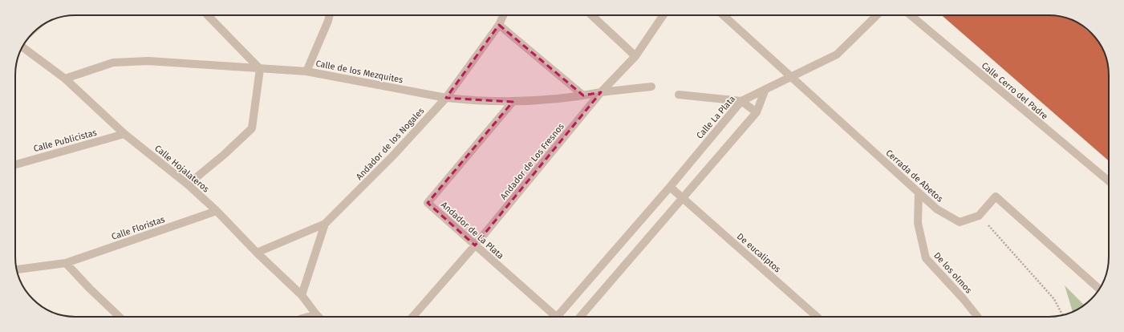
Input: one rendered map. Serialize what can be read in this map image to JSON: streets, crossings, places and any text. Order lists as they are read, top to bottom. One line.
{"streets":{"street":["Calle de los Mezquites","Calle Cerro del Padre","Calle La Plata","Calle Publicistas","Andador de los Nogales","Andador de Los Fresnos","Calle Hojalateros","Cerrada de Abetos","Calle Floristas","Andador de La Plata","De eucaliptos","De los olmos"]},"crossings":[["Calle de los Mezquites","Andador de los Nogales"],["Calle de los Mezquites","Andador de Los Fresnos"],["Calle de los Mezquites","Calle Hojalateros"],["Calle de los Mezquites","Andador de La Plata"],["Calle La Plata","De eucaliptos"],["Calle Publicistas","Calle Hojalateros"],["Andador de los Nogales","Calle Hojalateros"],["Andador de Los Fresnos","Andador de La Plata"],["Calle Hojalateros","Calle Floristas"],["Cerrada de Abetos","De los olmos"]]}
